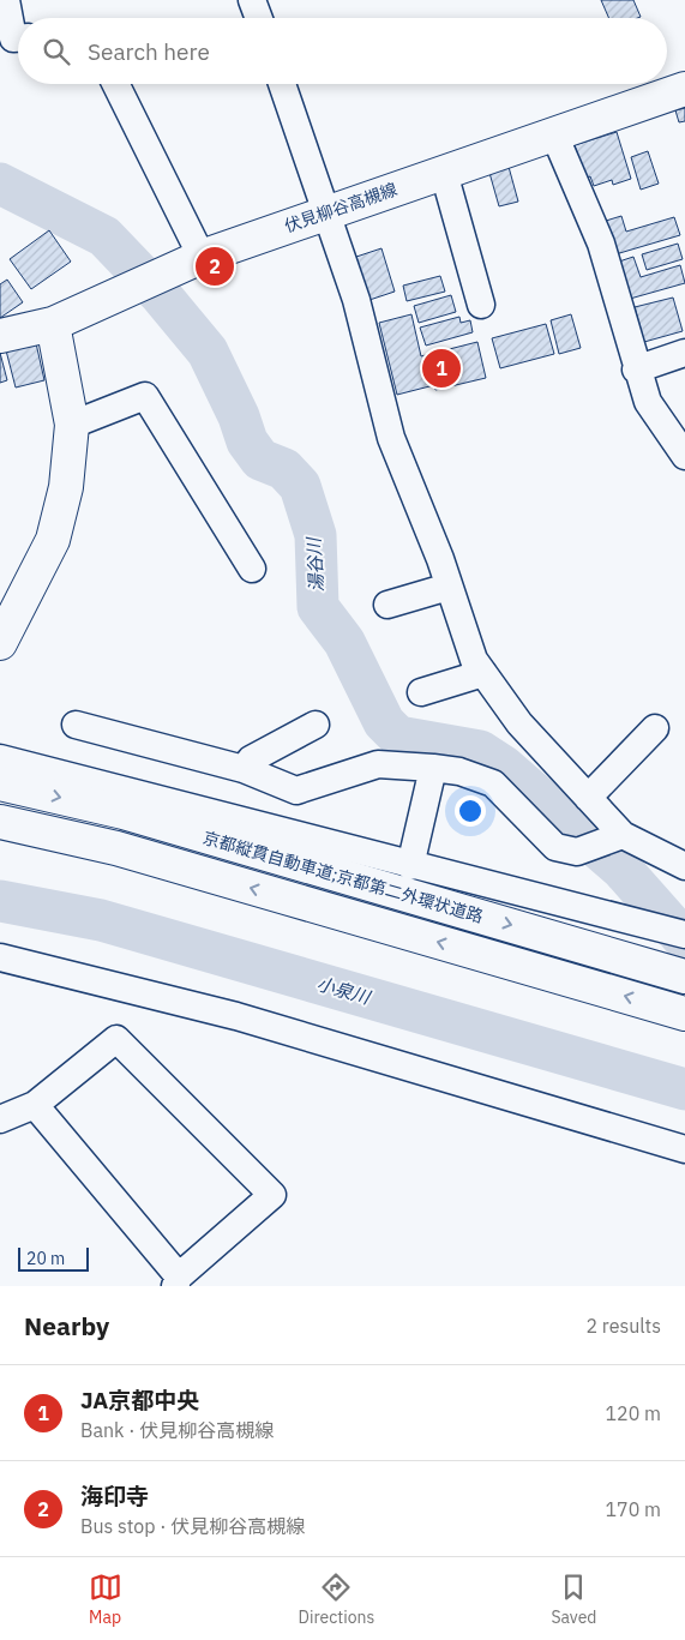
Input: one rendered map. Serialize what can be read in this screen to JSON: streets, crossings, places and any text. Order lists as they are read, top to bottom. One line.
{"streets":{"main road":["伏見柳谷高槻線","京都縦貫自動車道;京都第二外環状道路"]},"water":["湯谷川","小泉川"],"scale_bar":"20 m","page":{"search":"Search here","pins":["2","1"],"scale":"20 m","heading":["Nearby","2 results"],"list":[{"mark":"1","name":"JA京都中央","note":"Bank · 伏見柳谷高槻線","value":"120 m"},{"mark":"2","name":"海印寺","note":"Bus stop · 伏見柳谷高槻線","value":"170 m"}],"nav":["Map","Directions","Saved"]}}
